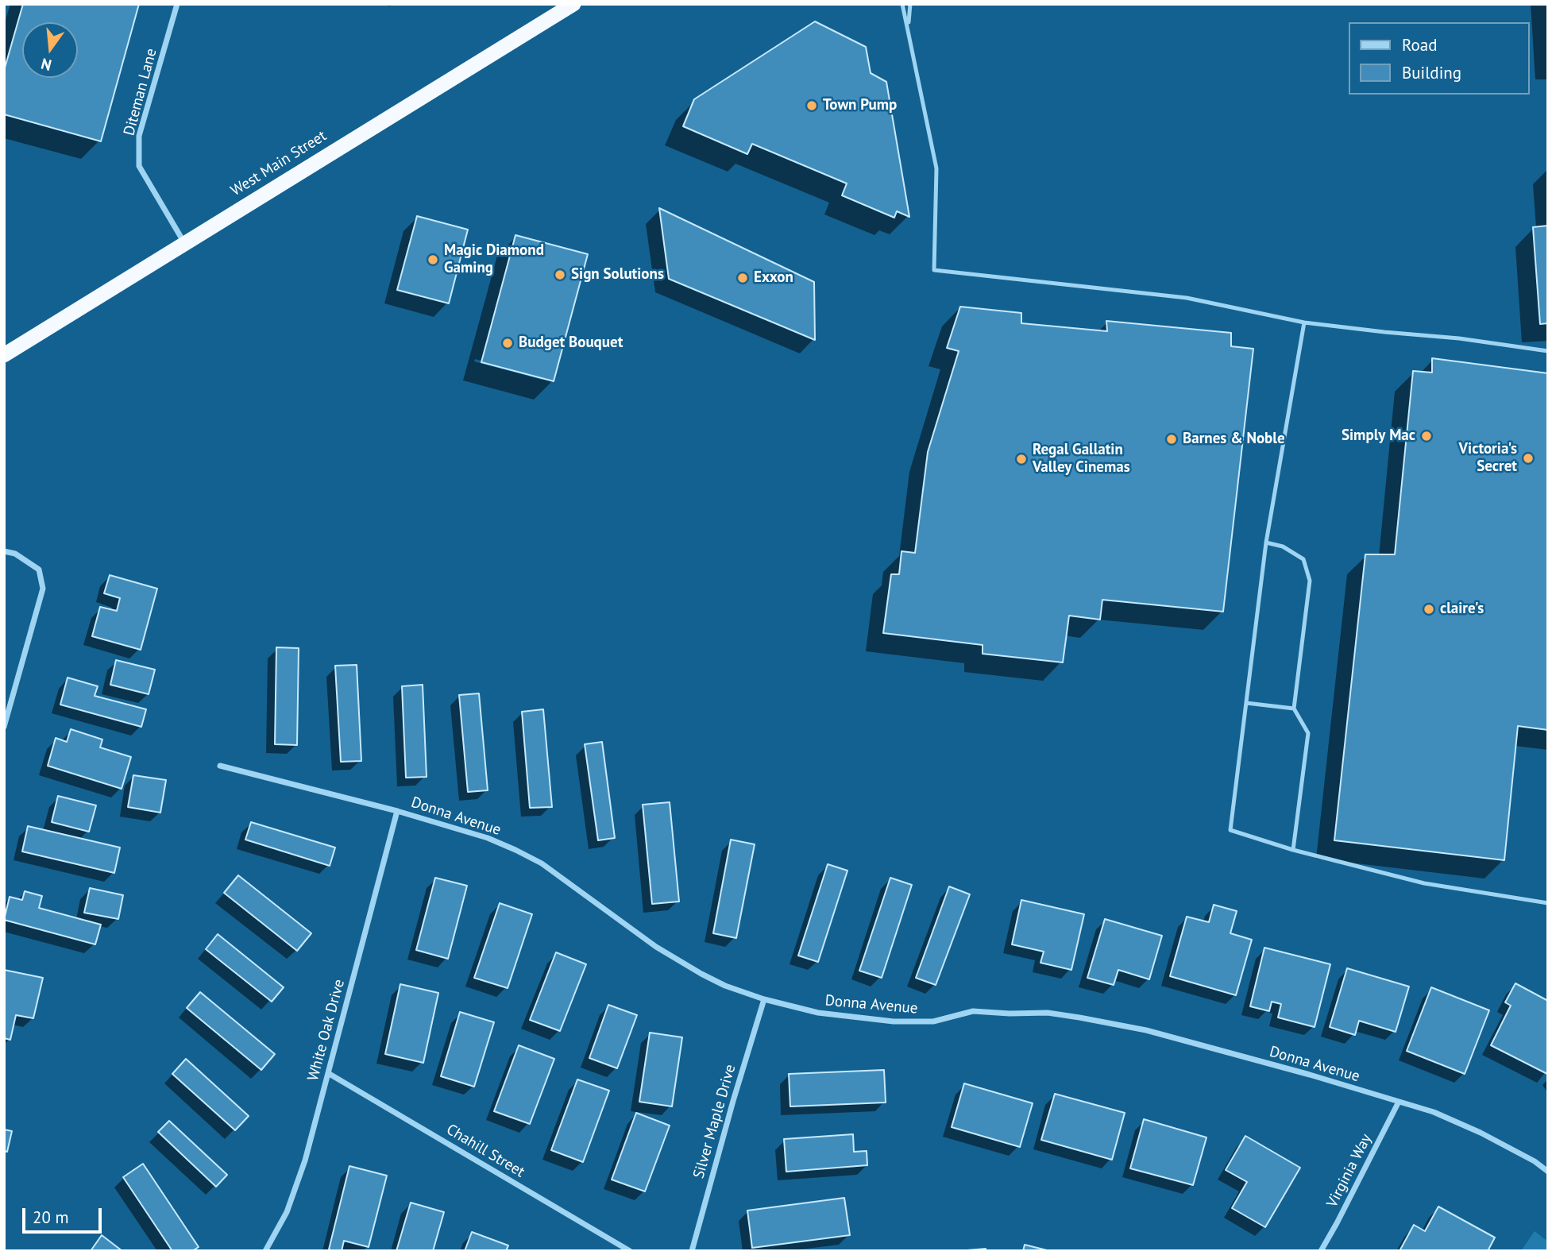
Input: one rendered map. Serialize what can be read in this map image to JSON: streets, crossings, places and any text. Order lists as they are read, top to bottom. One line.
{"streets":{"highway":["West Main Street"],"street":["Diteman Lane","Donna Avenue","White Oak Drive","Silver Maple Drive","Chahill Street","Virginia Way"]},"crossings":[["Diteman Lane","West Main Street"],["Donna Avenue","White Oak Drive"],["Donna Avenue","Silver Maple Drive"],["Donna Avenue","Virginia Way"],["White Oak Drive","Chahill Street"]],"places":["Town Pump","Magic Diamond Gaming","Sign Solutions","Exxon","Budget Bouquet","Simply Mac","Barnes & Noble","Victoria's Secret","Regal Gallatin Valley Cinemas","claire's"],"legend":["Road","Building"],"scale_bar":"20 m","north":"bottom"}
